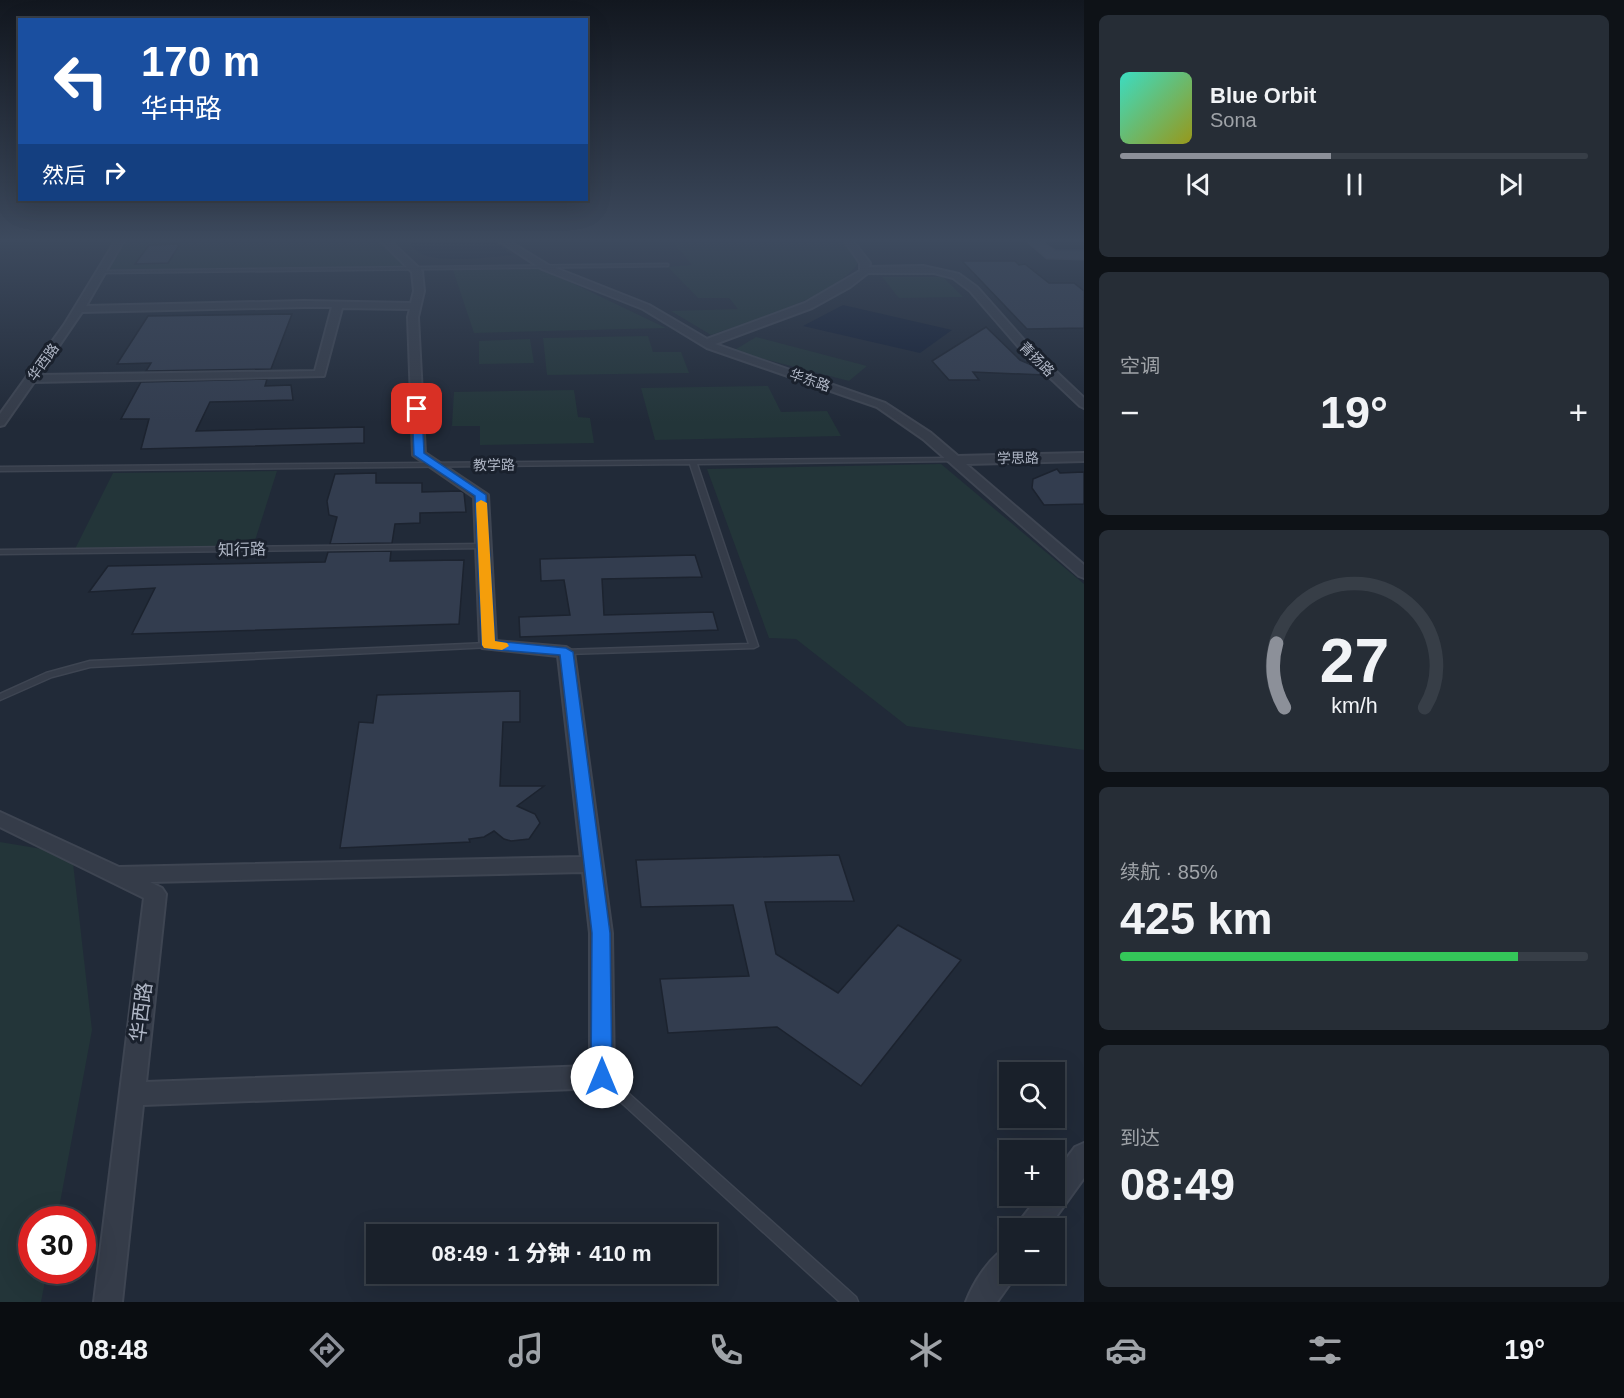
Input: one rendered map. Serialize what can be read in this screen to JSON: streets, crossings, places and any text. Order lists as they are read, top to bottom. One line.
{"streets":{"street":["青扬路","华西路","华东路","学思路"],"lane":["教学路","知行路"]},"crossings":[["华东路","学思路"],["华东路","教学路"],["学思路","教学路"]],"page":{"turn":["170 m","华中路"],"song":["Blue Orbit","Sona"],"then":"然后","tile":["空调",["续航 · 85%","425 km"],["到达","08:49"]],"heat":["−","19°","+"],"map_buttons":["+","−"],"limit":"30","trip":"08:49 · 1 分钟 · 410 m","tabs":["08:48","19°"],"gauge":["27","km/h"]}}
